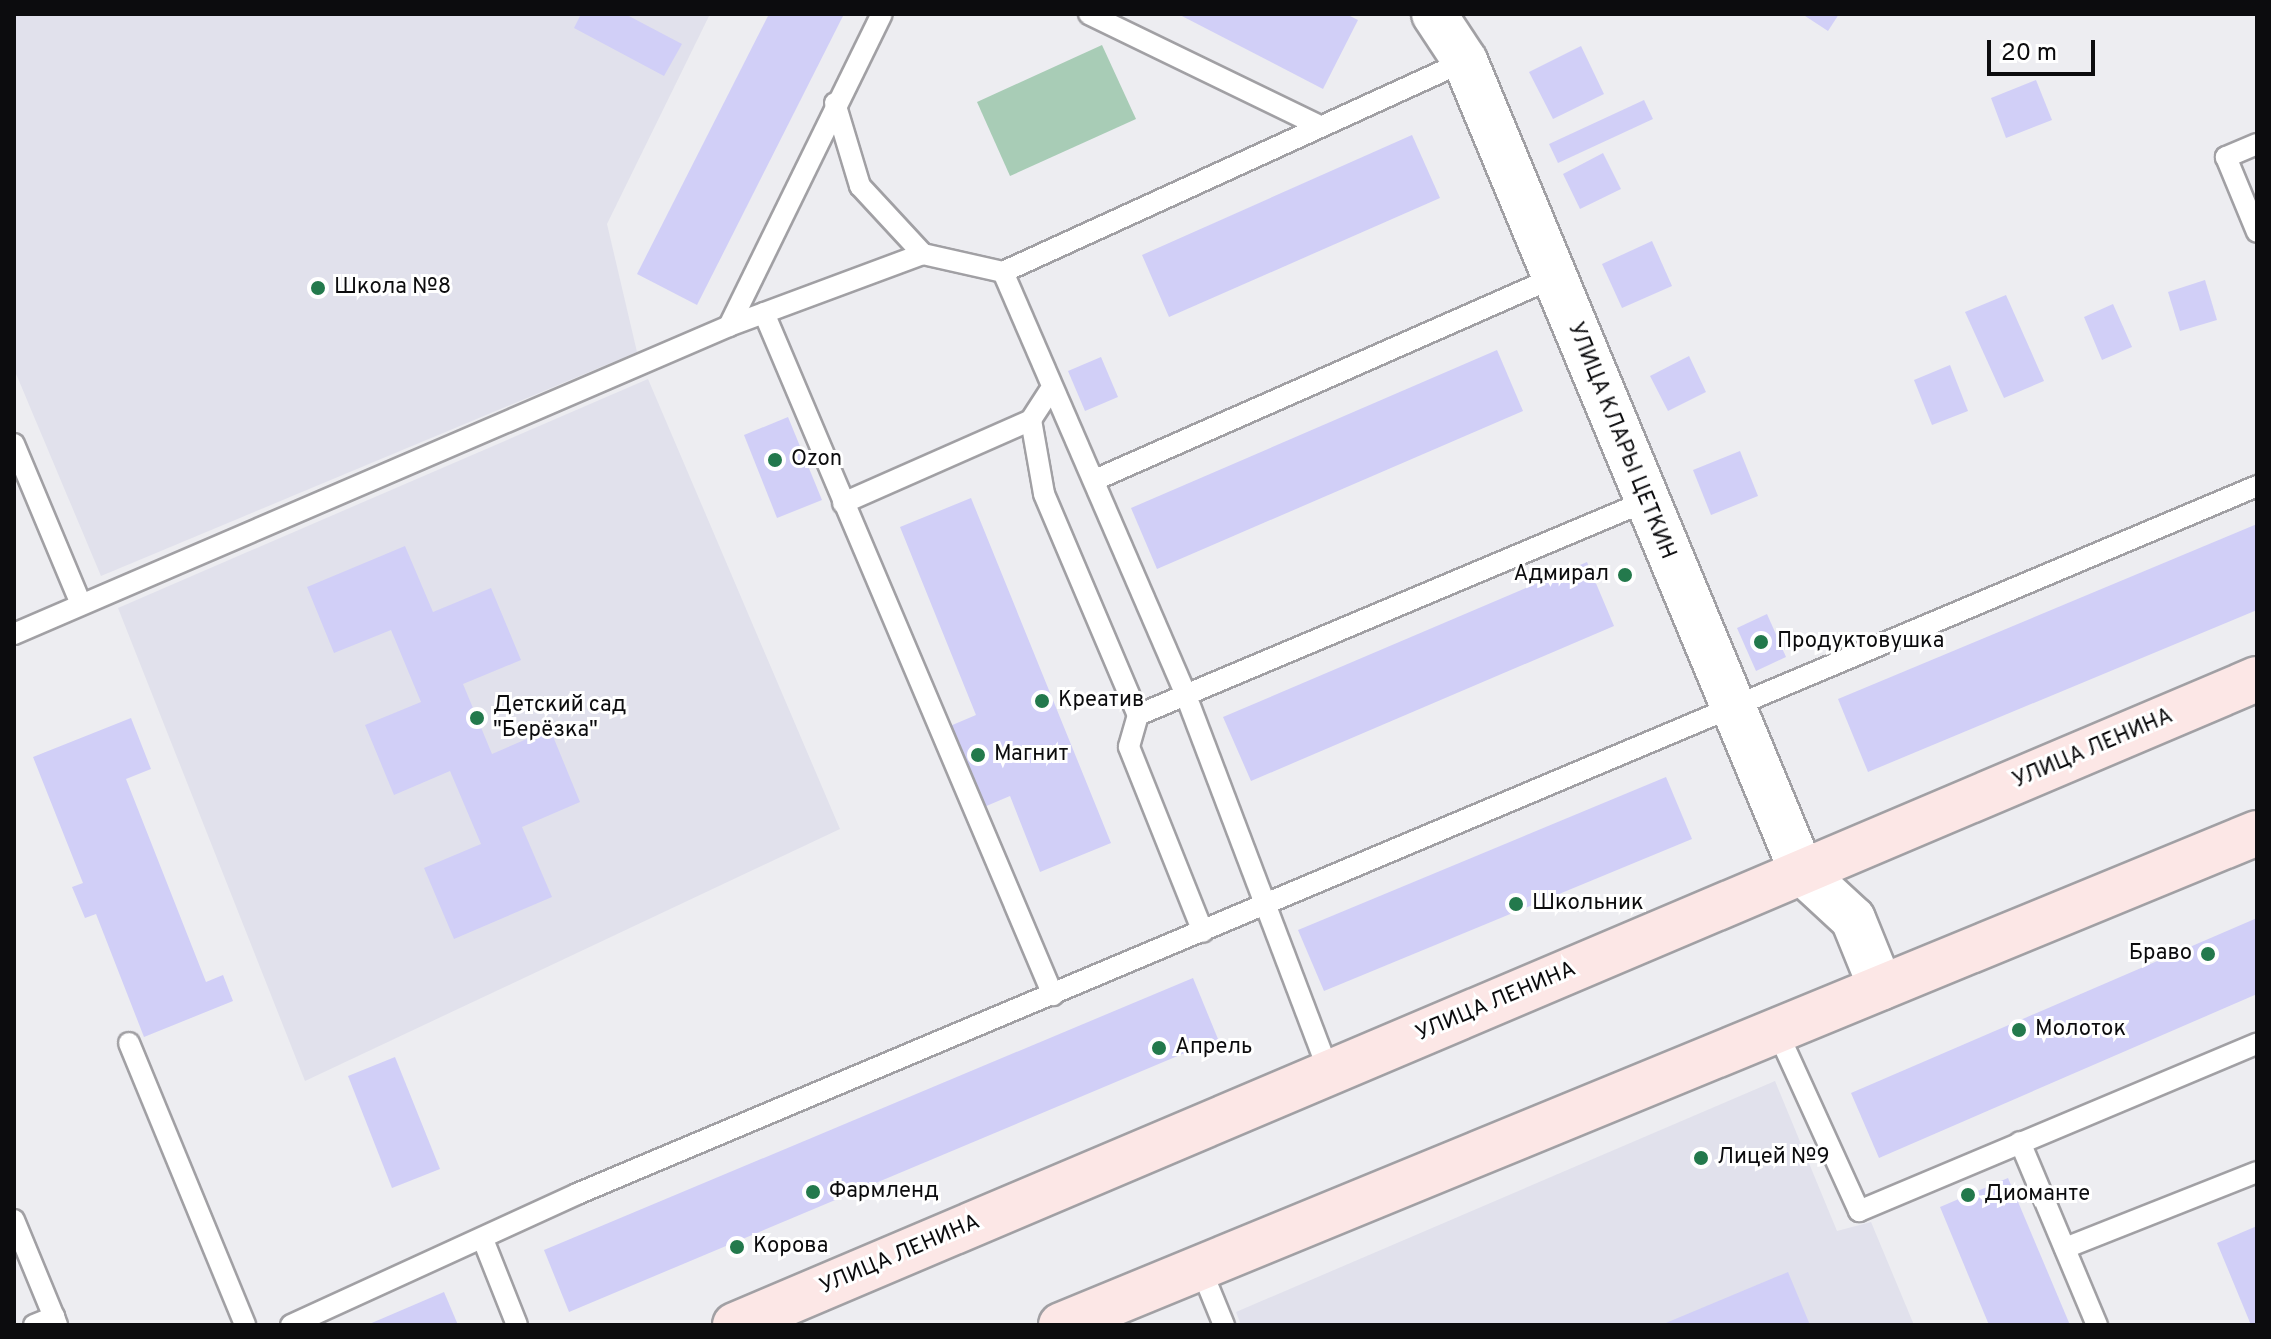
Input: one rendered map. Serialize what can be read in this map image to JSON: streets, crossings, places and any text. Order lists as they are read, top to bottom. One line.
{"streets":{"main road":["УЛИЦА ЛЕНИНА"],"street":["УЛИЦА КЛАРЫ ЦЕТКИН"]},"crossings":[["УЛИЦА КЛАРЫ ЦЕТКИН","УЛИЦА ЛЕНИНА"]],"places":["Школа №8","Ozon","Адмирал","Продуктовушка","Креатив","Детский сад \"Берёзка\"","Магнит","Школьник","Браво","Молоток","Апрель","Лицей №9","Фармленд","Диоманте","Корова"],"scale_bar":"20 m"}
